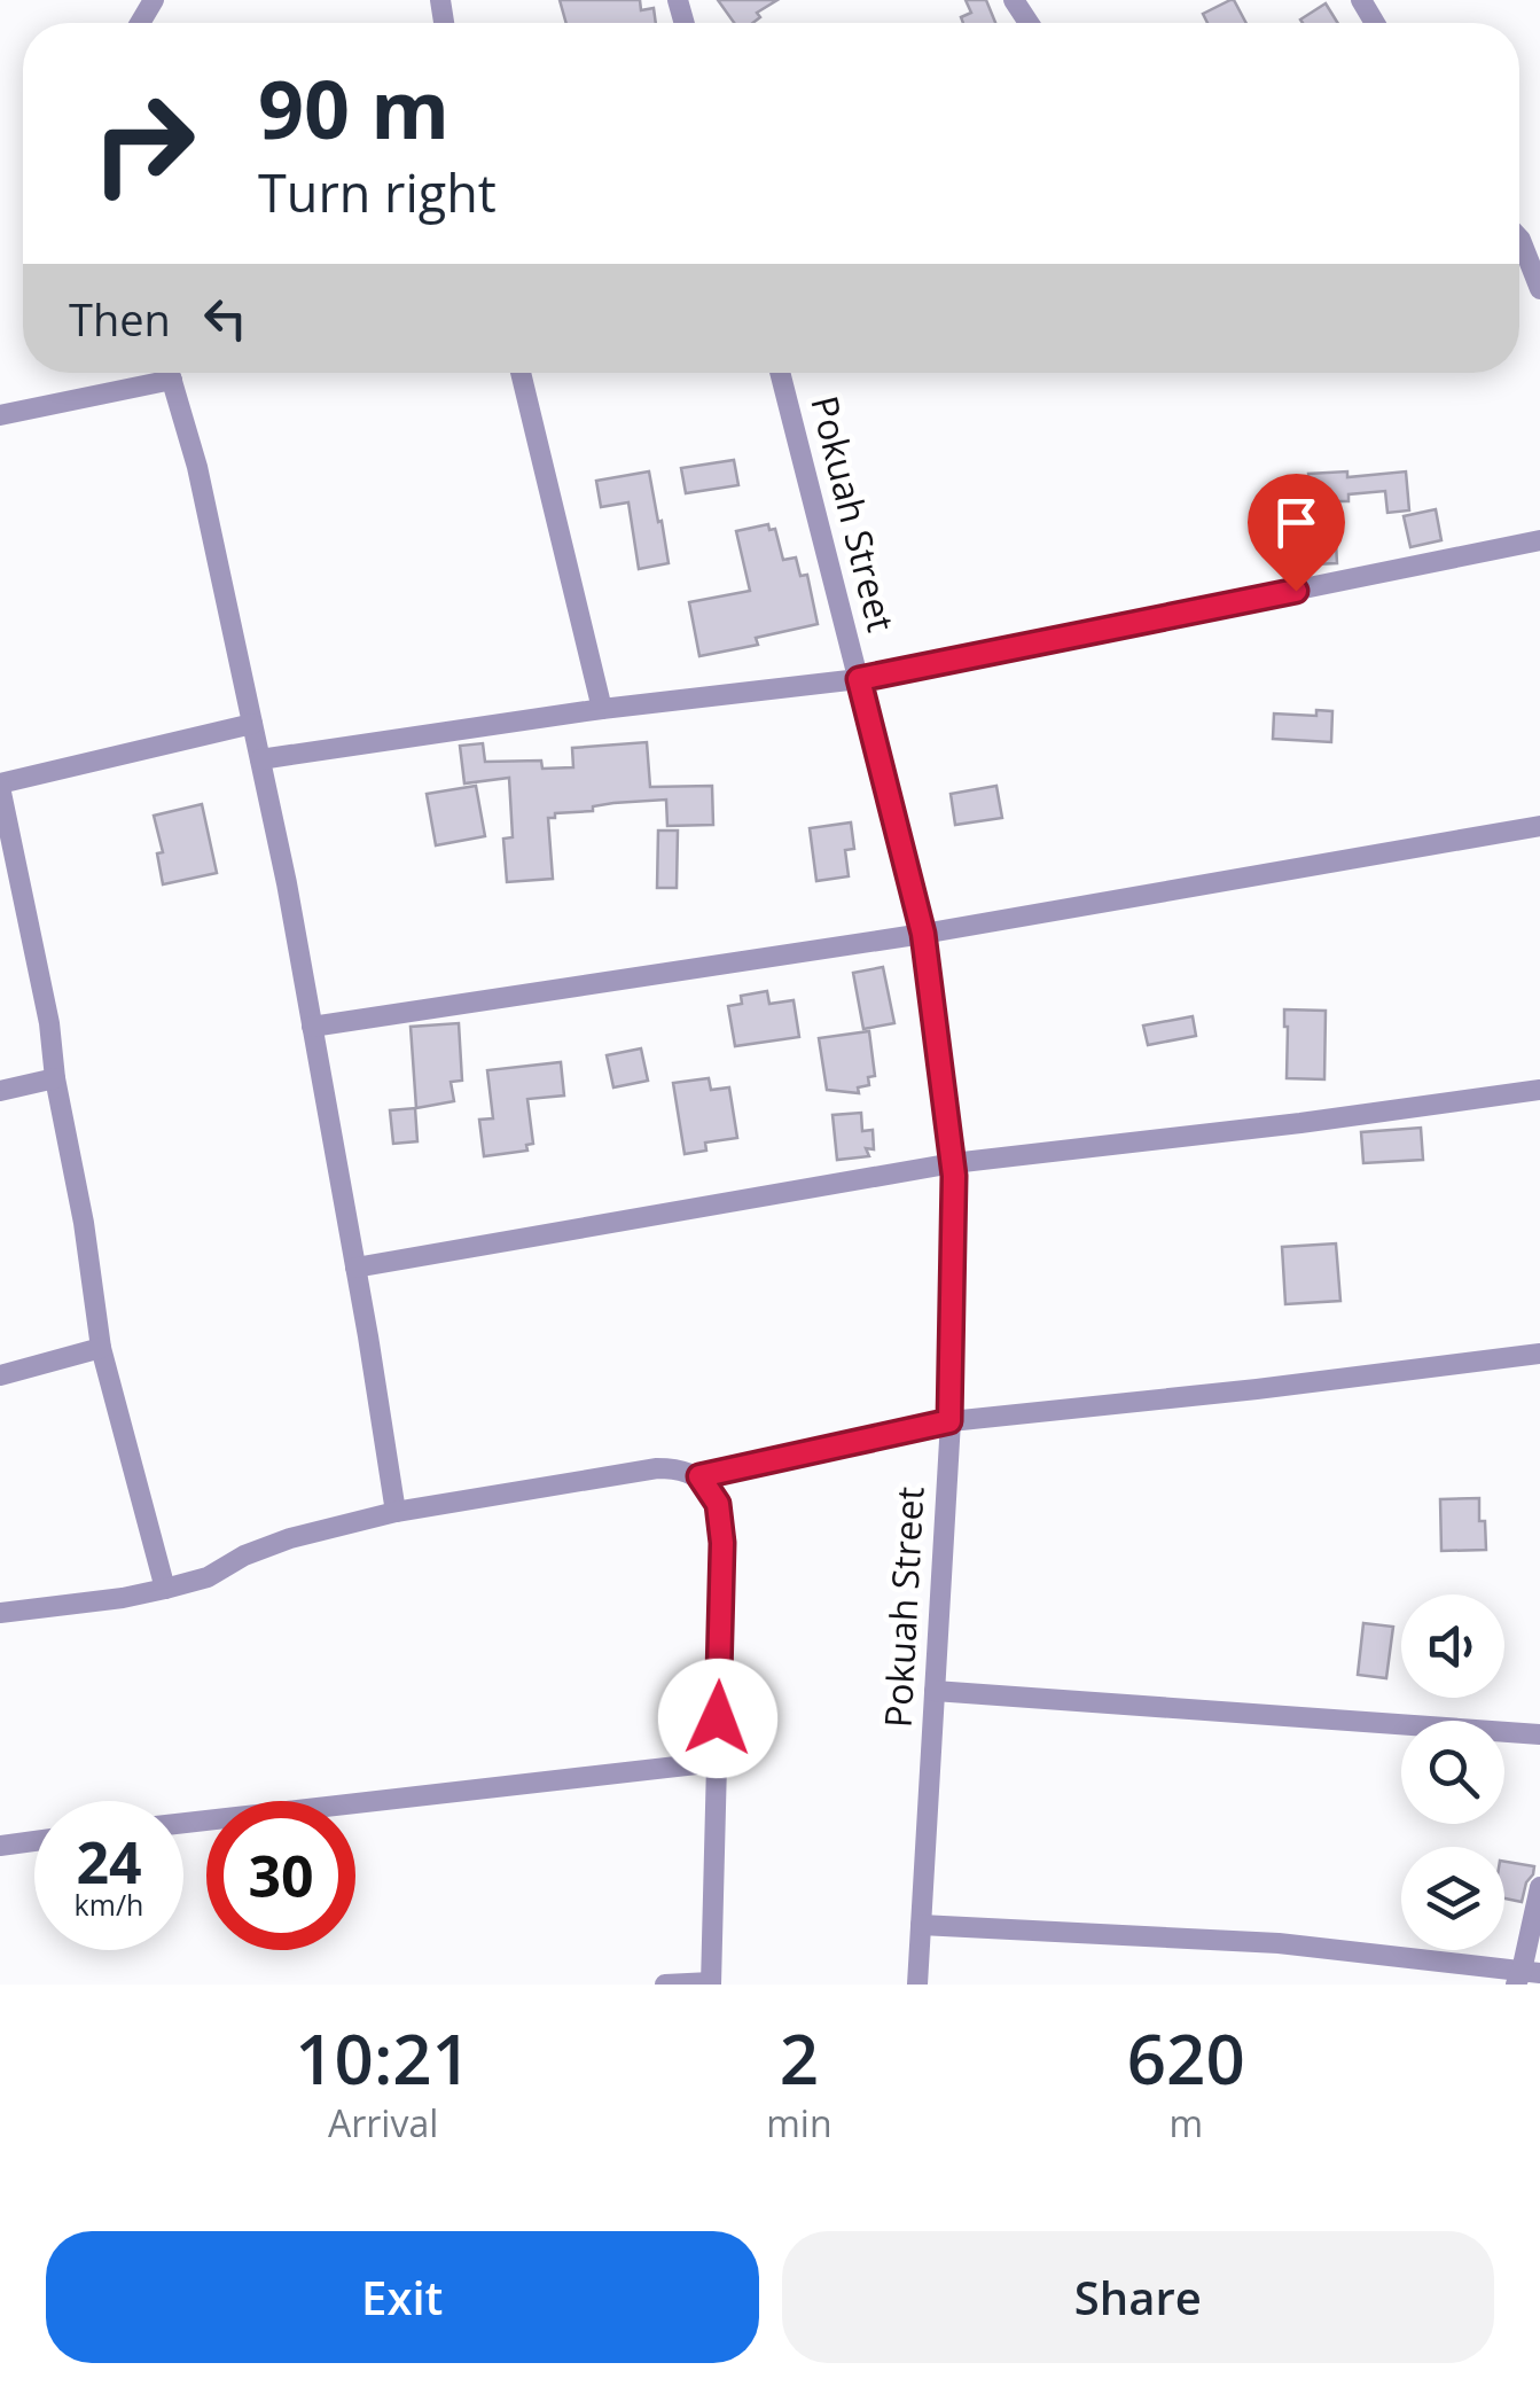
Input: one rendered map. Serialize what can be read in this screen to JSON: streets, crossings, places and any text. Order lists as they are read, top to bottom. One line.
{"streets":{"street":["Pokuah Street"]},"page":{"turn":["90 m","Turn right"],"then":"Then","speed":"24 km/h","limit":"30","eta":["10:21","Arrival","2","min","620","m"],"buttons":["Exit","Share"]}}
